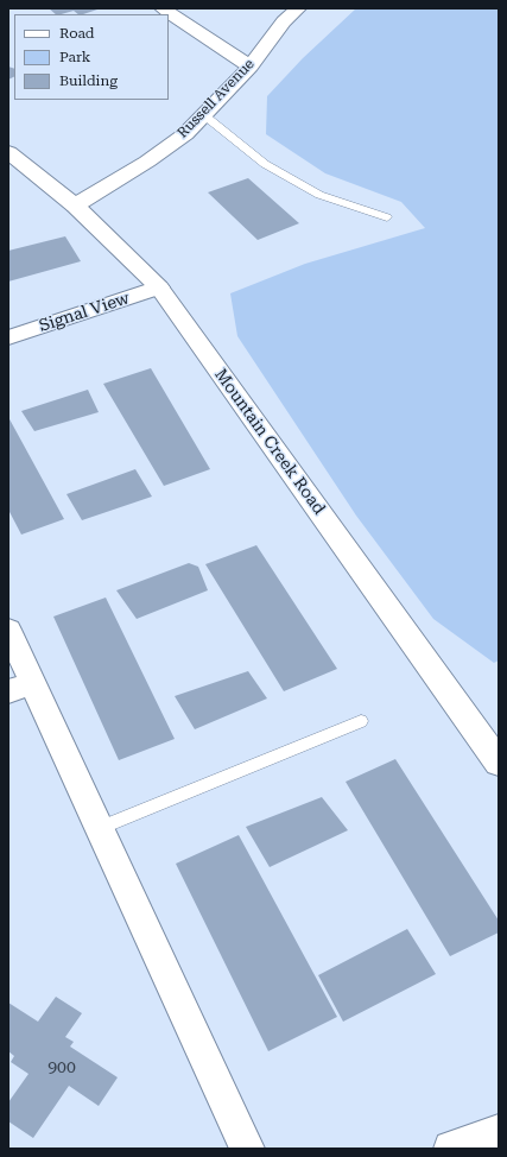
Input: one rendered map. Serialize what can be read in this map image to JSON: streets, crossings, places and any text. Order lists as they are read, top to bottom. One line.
{"streets":{"street":["Russell Avenue","Signal View","Mountain Creek Road"]},"crossings":[["Russell Avenue","Mountain Creek Road"],["Signal View","Mountain Creek Road"]],"house_numbers":["900"],"legend":["Road","Park","Building"]}
